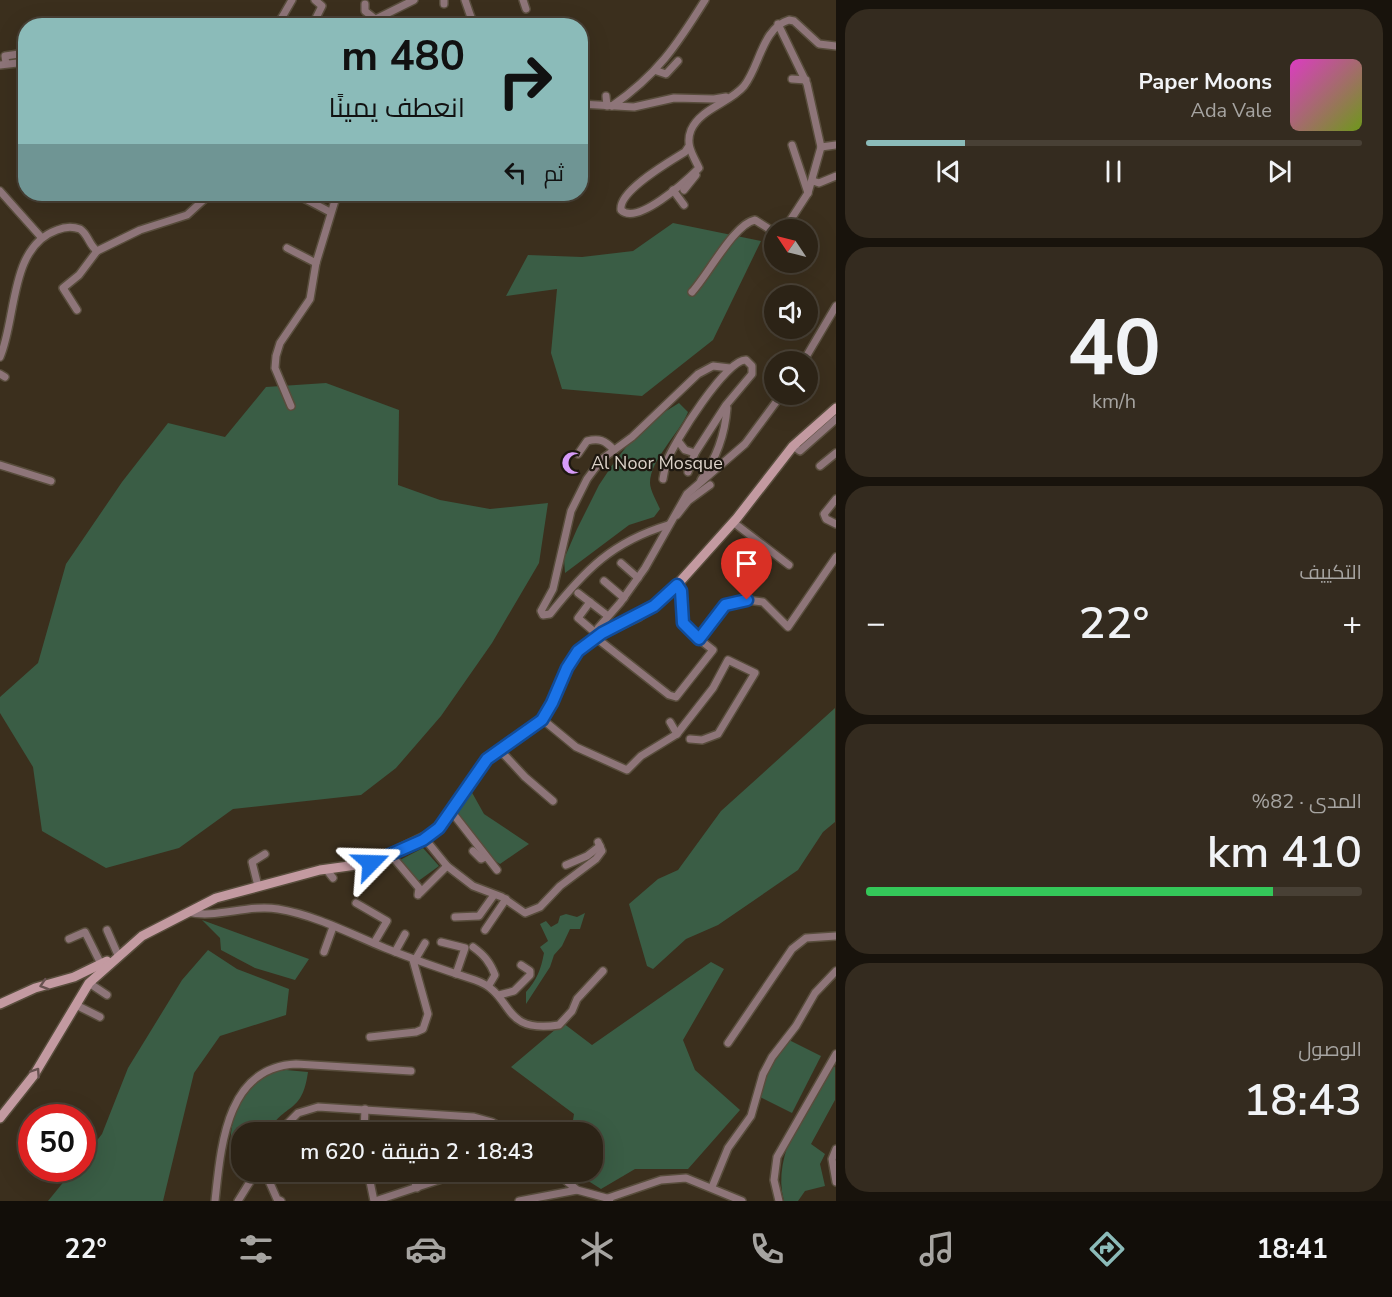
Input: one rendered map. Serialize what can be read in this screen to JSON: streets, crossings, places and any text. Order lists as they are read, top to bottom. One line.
{"places":{"mosque":["Al Noor Mosque"]},"north":"top left","page":{"turn":["480 m","انعطف يمينًا"],"song":["Paper Moons","Ada Vale"],"then":"ثم","tile":[["40","km/h"],"التكييف",["المدى · 82%","410 km"],["الوصول","18:43"]],"heat":["−","22°","+"],"limit":"50","trip":"18:43 · 2 دقيقة · 620 m","tabs":["18:41","22°"]}}
